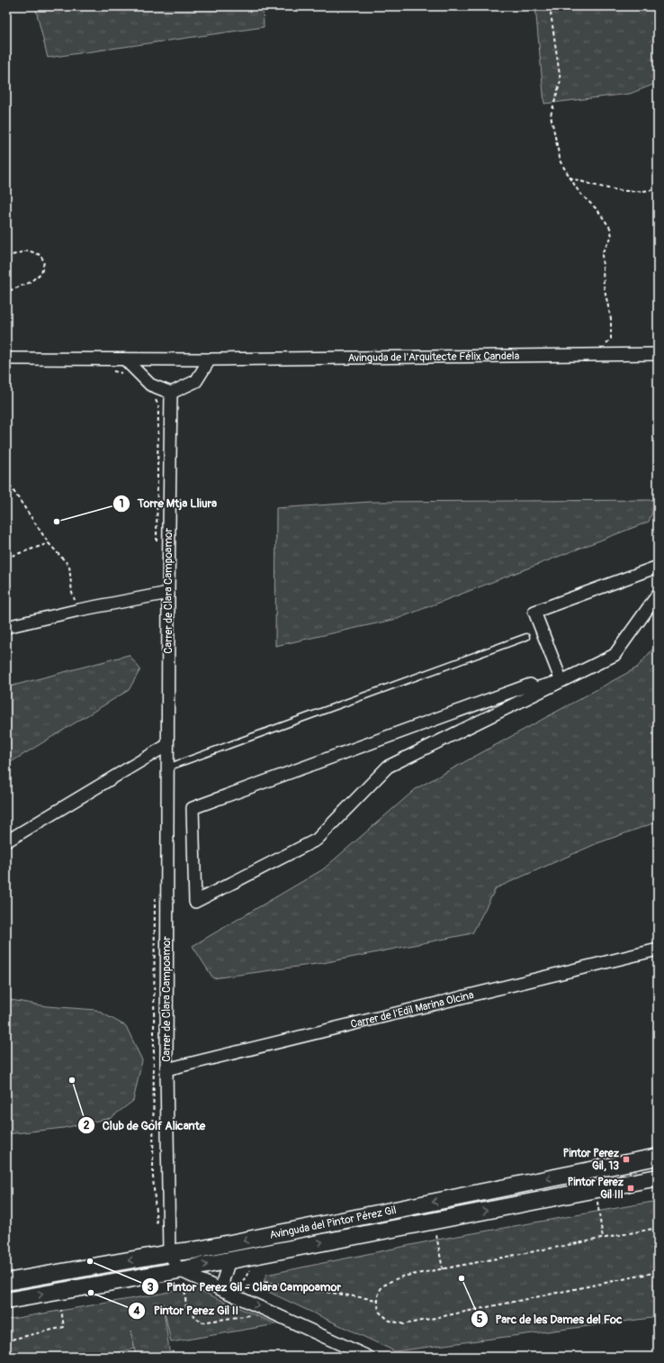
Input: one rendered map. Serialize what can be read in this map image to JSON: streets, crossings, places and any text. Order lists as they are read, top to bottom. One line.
{"streets":{"main road":["Avinguda del Pintor Pérez Gil"],"street":["Avinguda de l'Arquitecte Félix Candela","Carrer de Clara Campoamor","Carrer de l'Edil Marina Olcina"]},"crossings":[["Carrer de Clara Campoamor","Carrer de l'Edil Marina Olcina"],["Carrer de Clara Campoamor","Avinguda del Pintor Pérez Gil"]],"places":{"other":["Torre Mtja Lliura","Club de Golf Alicante","Pintor Perez Gil - Clara Campoamor","Parc de les Dames del Foc","Pintor Perez Gil II"],"transit":["Pintor Perez Gil, 13","Pintor Perez Gil III"]}}
